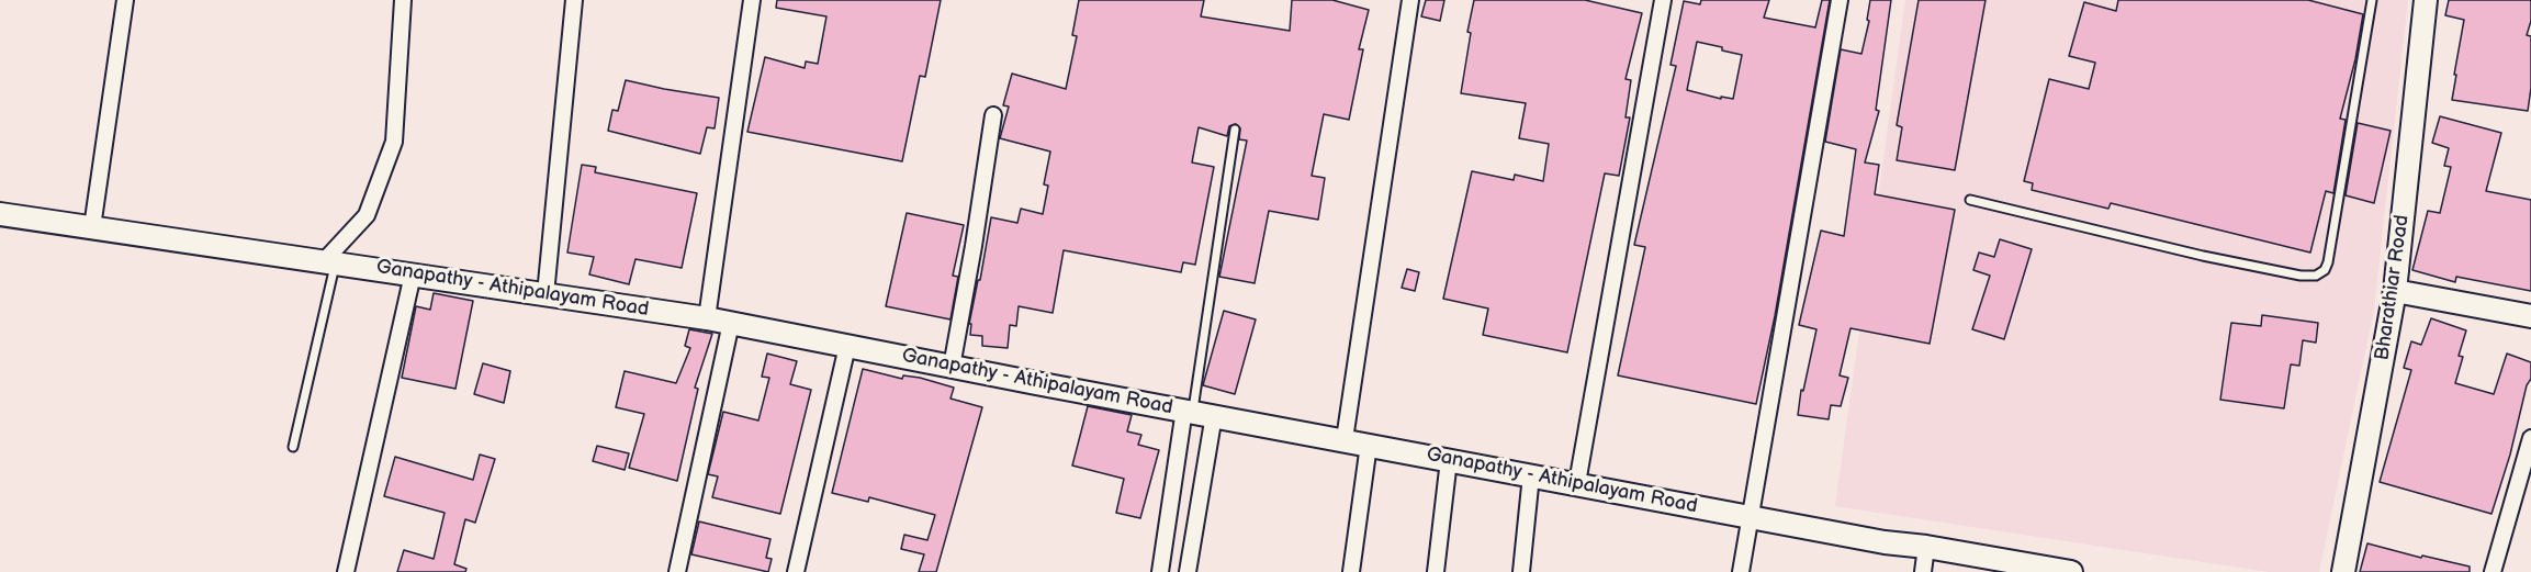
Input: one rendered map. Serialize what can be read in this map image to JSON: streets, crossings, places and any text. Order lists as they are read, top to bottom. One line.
{"streets":{"main road":["Bharathiar Road","Ganapathy - Athipalayam Road"]}}
